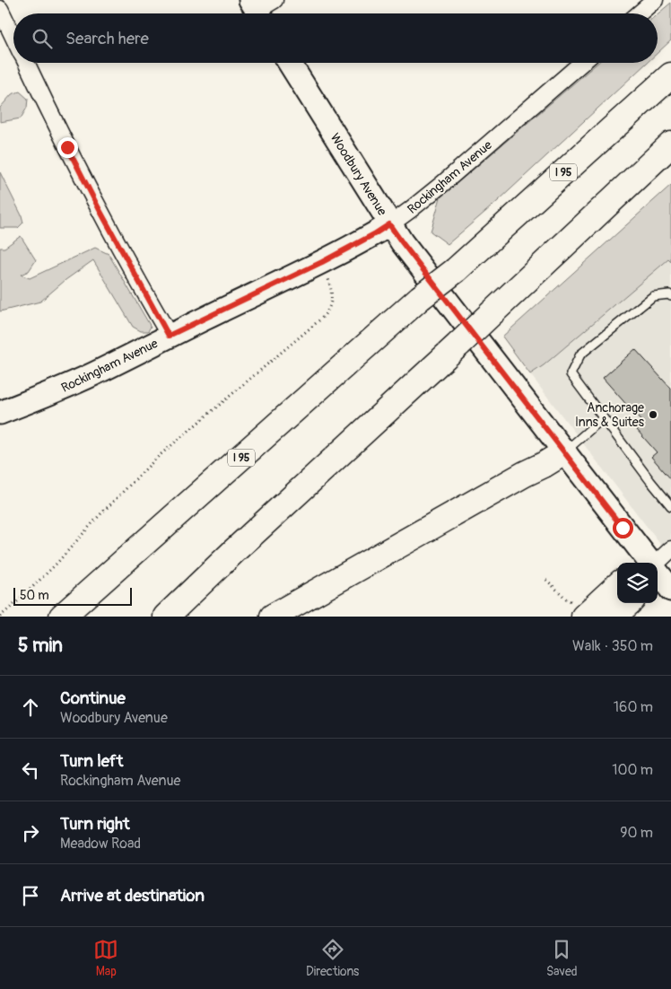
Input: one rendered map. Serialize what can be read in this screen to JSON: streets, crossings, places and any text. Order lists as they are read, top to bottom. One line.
{"streets":{"main road":["I 95"],"street":["Woodbury Avenue","Rockingham Avenue"]},"crossings":[["Woodbury Avenue","Rockingham Avenue"]],"places":["Anchorage Inns & Suites"],"scale_bar":"50 m","page":{"search":"Search here","scale":"50 m","heading":["5 min","Walk · 350 m"],"list":[["Continue","Woodbury Avenue","160 m"],["Turn left","Rockingham Avenue","100 m"],["Turn right","Meadow Road","90 m"],"Arrive at destination"],"nav":["Map","Directions","Saved"]}}
